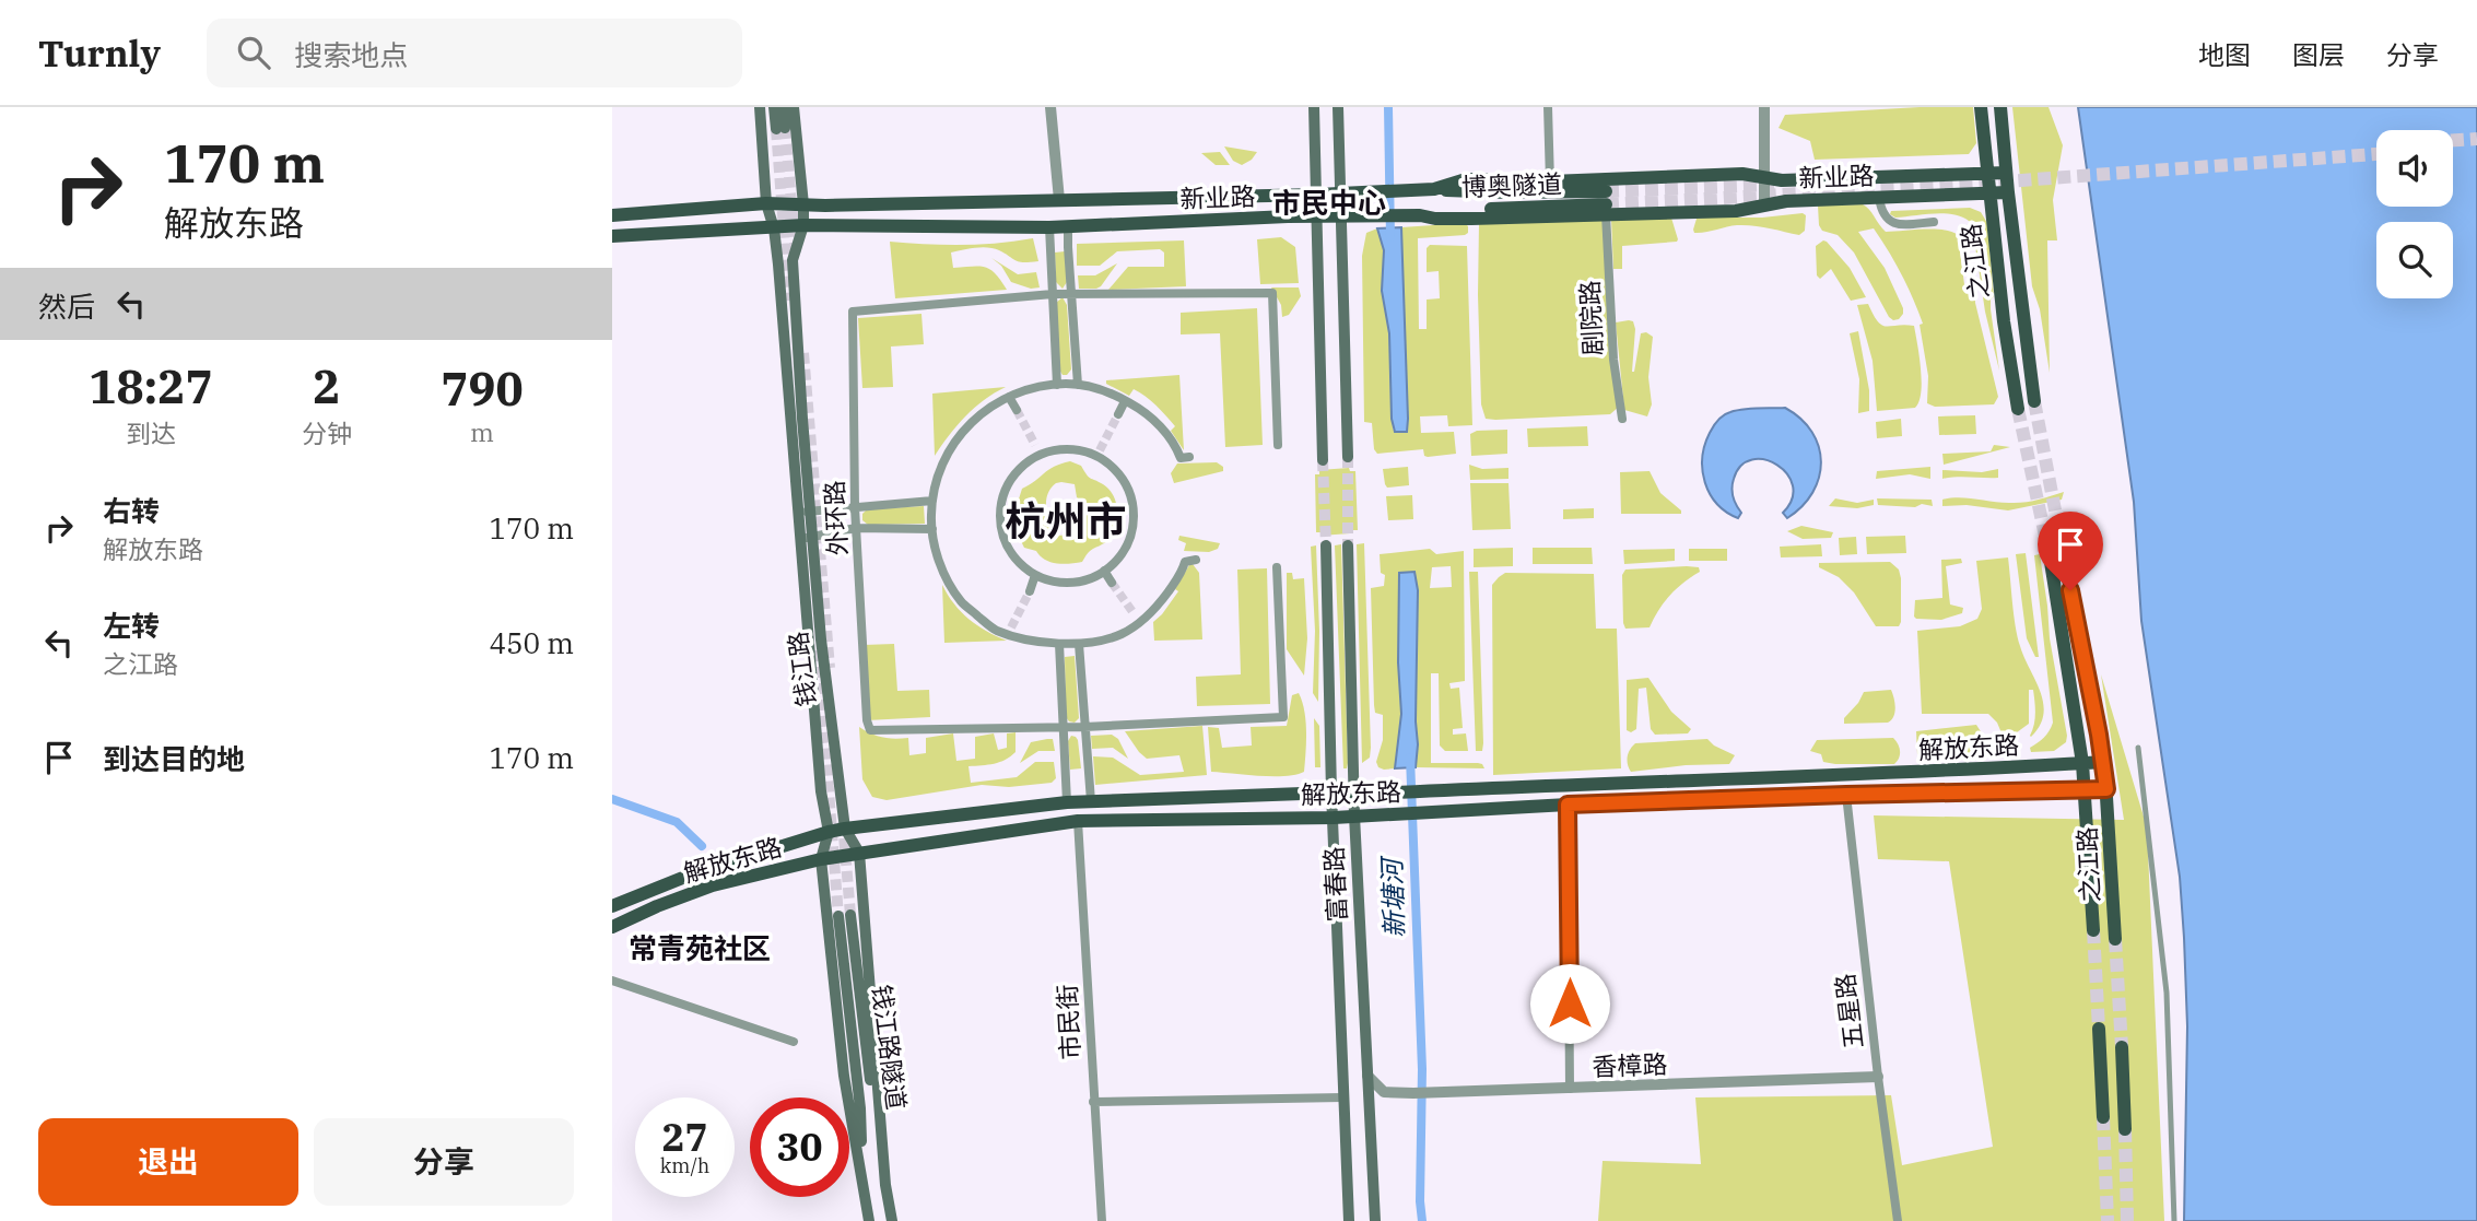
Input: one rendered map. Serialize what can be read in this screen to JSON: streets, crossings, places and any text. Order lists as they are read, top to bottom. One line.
{"streets":{"main road":["新业路","博奥隧道","之江路","钱江路","解放东路","富春路","钱江路隧道"],"street":["剧院路","外环路","五星路","市民街","香樟路"]},"crossings":[["新业路","博奥隧道"],["新业路","之江路"],["新业路","剧院路"],["新业路","钱江路"],["博奥隧道","剧院路"],["之江路","解放东路"],["钱江路","解放东路"],["钱江路","钱江路隧道"],["解放东路","富春路"],["解放东路","五星路"],["解放东路","市民街"],["五星路","香樟路"]],"districts":["市民中心","杭州市","常青苑社区"],"water":["新塘河"],"page":{"header":"Turnly","search":"搜索地点","nav":["地图","图层","分享"],"turn":["170 m","解放东路"],"then":"然后","eta":["18:27","到达","2","分钟","790","m"],"list":[{"name":"右转","note":"解放东路","value":"170 m"},{"name":"左转","note":"之江路","value":"450 m"},{"name":"到达目的地","value":"170 m"}],"speed":"27 km/h","limit":"30","buttons":["退出","分享"]}}
